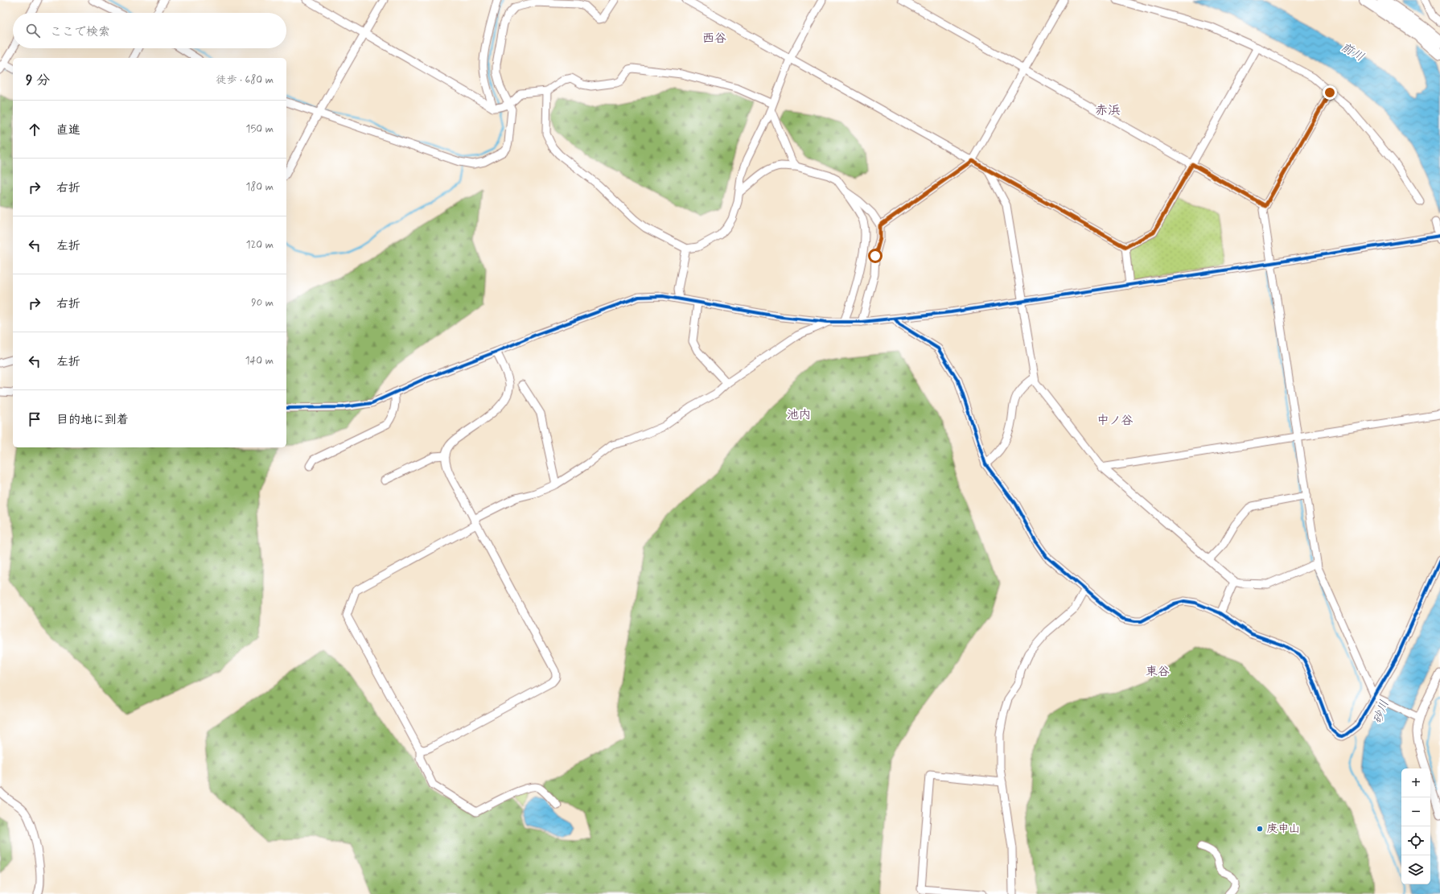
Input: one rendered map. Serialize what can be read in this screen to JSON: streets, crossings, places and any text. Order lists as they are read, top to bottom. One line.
{"districts":["西谷","赤浜","池内","中ノ谷","東谷"],"water":["前川","砂川"],"places":["庚申山"],"page":{"search":"ここで検索","heading":["9 分","徒歩 · 680 m"],"list":[["直進","150 m"],["右折","180 m"],["左折","120 m"],["右折","90 m"],["左折","140 m"],"目的地に到着"],"map_buttons":["+","−"]}}
